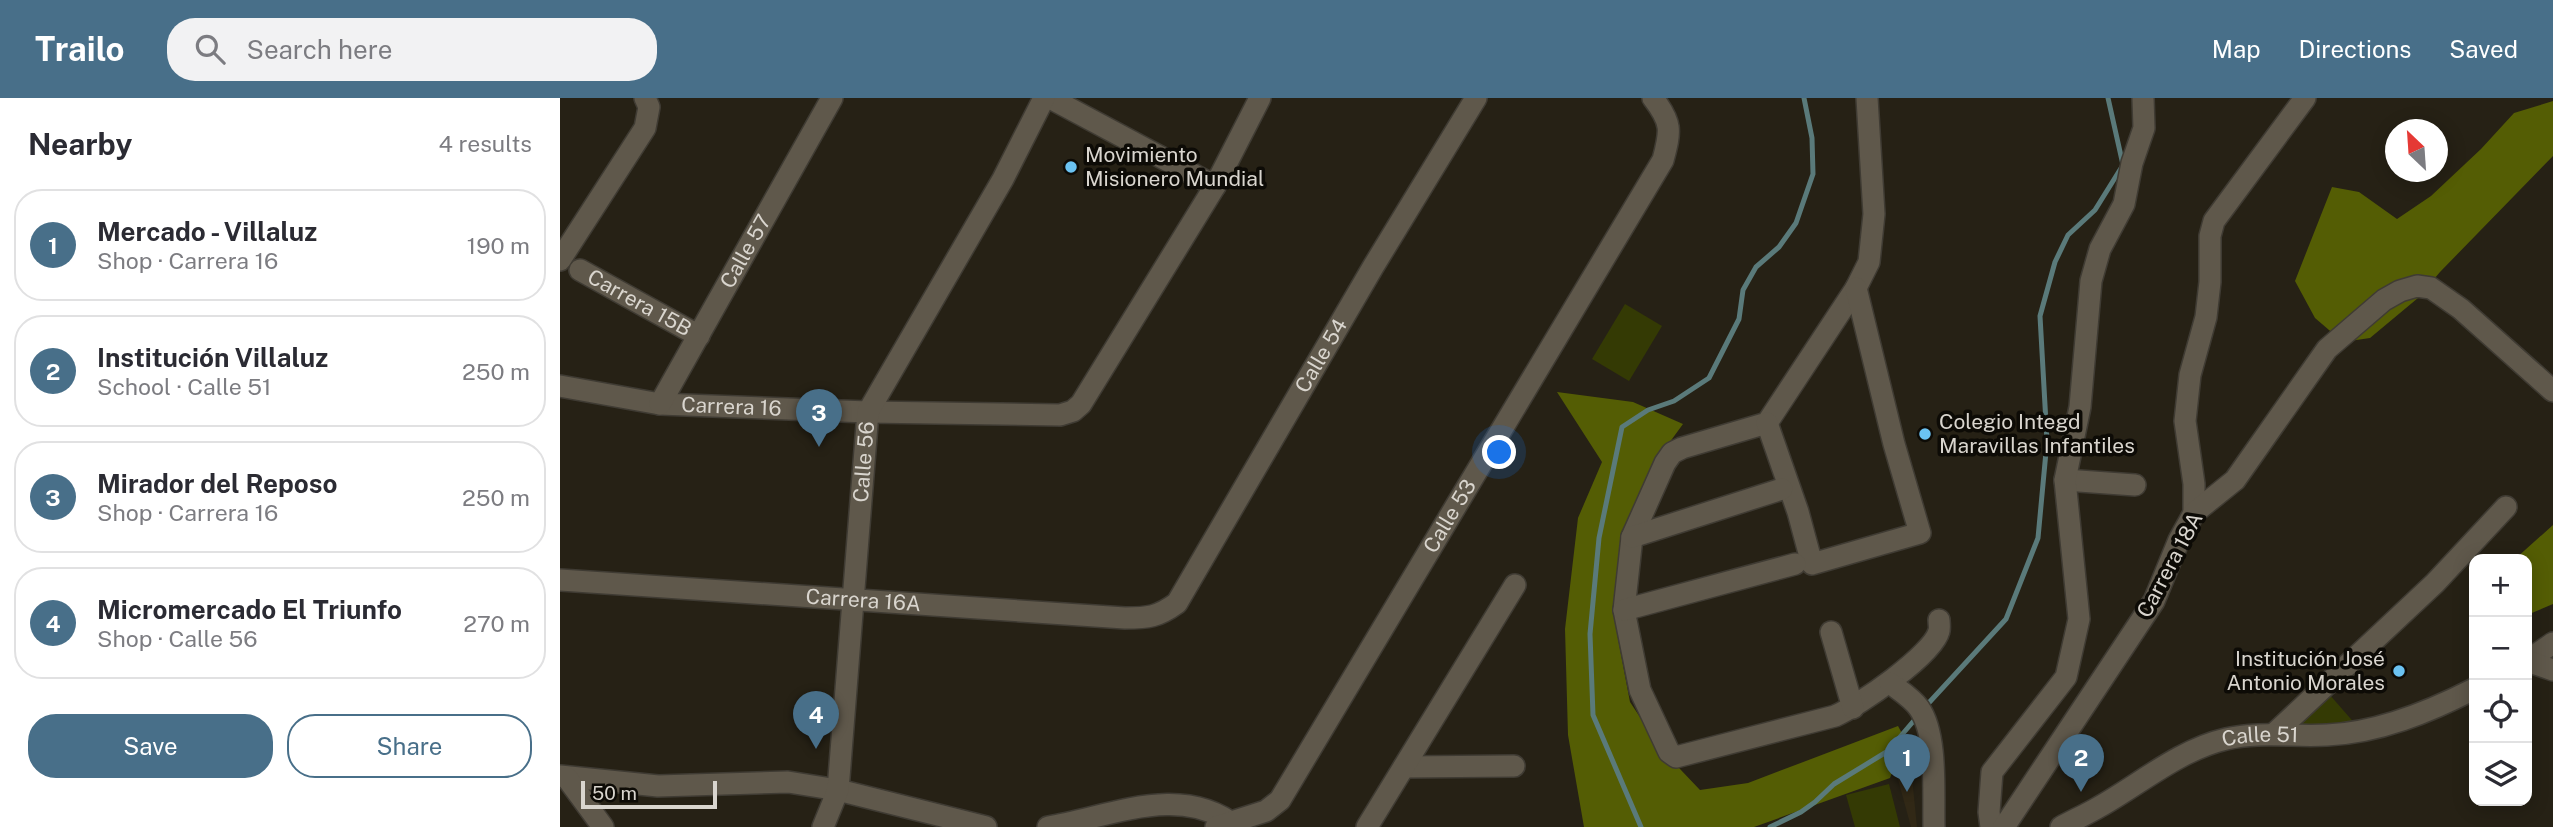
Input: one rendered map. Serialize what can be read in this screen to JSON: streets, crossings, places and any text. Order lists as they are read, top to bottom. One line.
{"streets":{"street":["Calle 57","Carrera 15B","Calle 54","Carrera 16","Calle 56","Calle 53","Carrera 18A","Carrera 16A","Calle 51"]},"crossings":[["Calle 57","Carrera 15B"],["Calle 57","Carrera 16"],["Calle 54","Carrera 16A"],["Carrera 16","Calle 56"],["Calle 56","Carrera 16A"]],"places":["Movimiento Misionero Mundial","Colegio Integd Maravillas Infantiles","Institución José Antonio Morales"],"scale_bar":"50 m","north":"top left","page":{"header":"Trailo","search":"Search here","nav":["Map","Directions","Saved"],"heading":["Nearby","4 results"],"list":[{"mark":"1","name":"Mercado - Villaluz","note":"Shop · Carrera 16","value":"190 m"},{"mark":"2","name":"Institución Villaluz","note":"School · Calle 51","value":"250 m"},{"mark":"3","name":"Mirador del Reposo","note":"Shop · Carrera 16","value":"250 m"},{"mark":"4","name":"Micromercado El Triunfo","note":"Shop · Calle 56","value":"270 m"}],"pins":["3","4","1","2"],"map_buttons":["+","−"],"buttons":["Save","Share"],"scale":"50 m"}}
